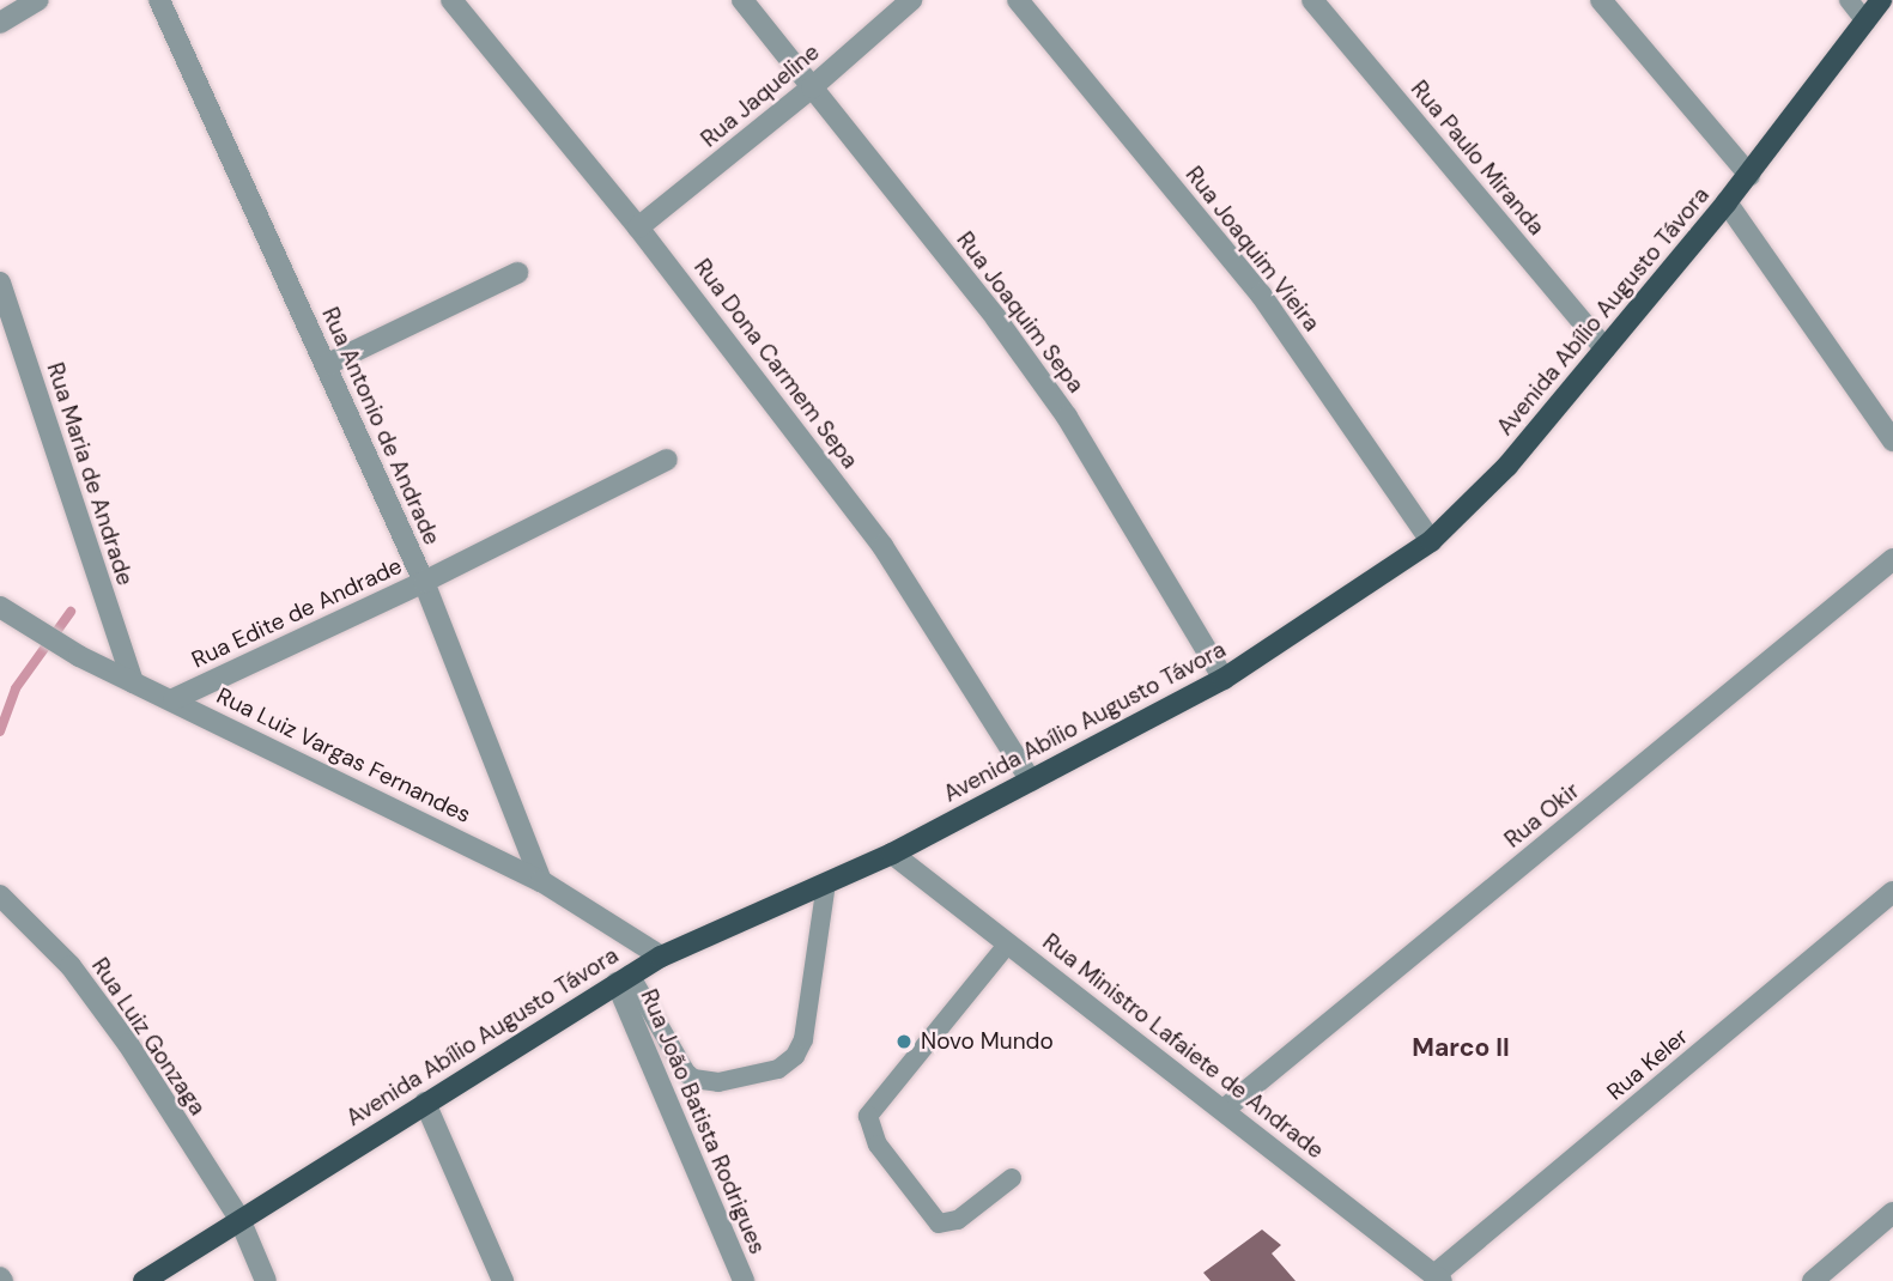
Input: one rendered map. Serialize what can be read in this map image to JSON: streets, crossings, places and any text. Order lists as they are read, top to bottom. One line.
{"streets":{"main road":["Avenida Abílio Augusto Távora"],"street":["Rua Jaqueline","Rua Paulo Miranda","Rua Joaquim Vieira","Rua Joaquim Sepa","Rua Dona Carmem Sepa","Rua Antonio de Andrade","Rua Maria de Andrade","Rua Edite de Andrade","Rua Luiz Vargas Fernandes","Rua Okir","Rua Luiz Gonzaga","Rua Ministro Lafaiete de Andrade","Rua Keler","Rua João Batista Rodrigues"]},"crossings":[["Rua Jaqueline","Rua Joaquim Sepa"],["Rua Jaqueline","Rua Dona Carmem Sepa"],["Rua Paulo Miranda","Avenida Abílio Augusto Távora"],["Rua Joaquim Vieira","Avenida Abílio Augusto Távora"],["Avenida Abílio Augusto Távora","Rua Joaquim Sepa"],["Avenida Abílio Augusto Távora","Rua Dona Carmem Sepa"],["Avenida Abílio Augusto Távora","Rua Luiz Vargas Fernandes"],["Avenida Abílio Augusto Távora","Rua Luiz Gonzaga"],["Avenida Abílio Augusto Távora","Rua Ministro Lafaiete de Andrade"],["Avenida Abílio Augusto Távora","Rua João Batista Rodrigues"],["Rua Antonio de Andrade","Rua Edite de Andrade"],["Rua Antonio de Andrade","Rua Luiz Vargas Fernandes"],["Rua Maria de Andrade","Rua Luiz Vargas Fernandes"],["Rua Edite de Andrade","Rua Luiz Vargas Fernandes"],["Rua Okir","Rua Ministro Lafaiete de Andrade"],["Rua Ministro Lafaiete de Andrade","Rua Keler"]],"districts":["Marco II"],"places":["Novo Mundo"]}
